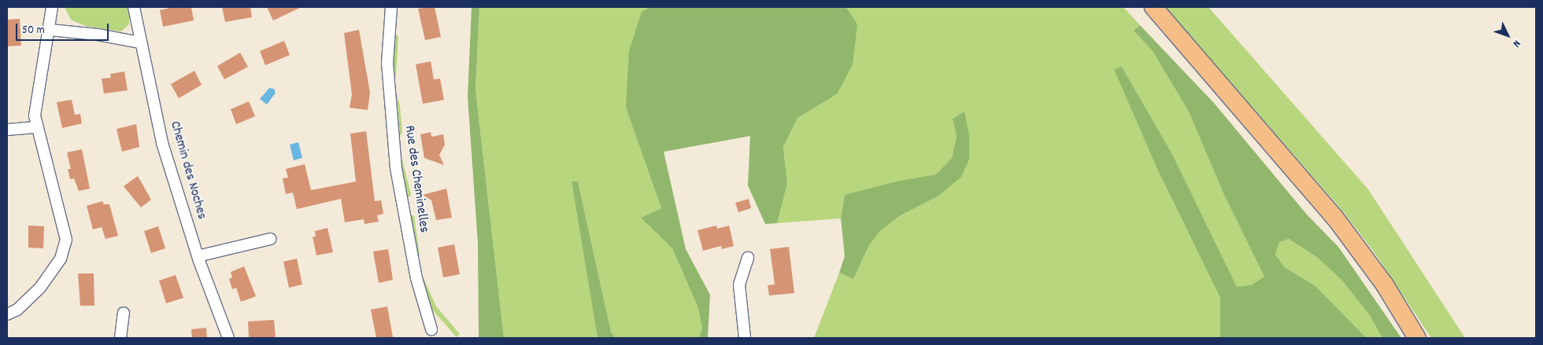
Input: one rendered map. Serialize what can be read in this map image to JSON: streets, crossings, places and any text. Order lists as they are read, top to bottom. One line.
{"streets":{"street":["Chemin des Noches","Rue des Cheminelles"]},"scale_bar":"50 m","north":"bottom right"}
